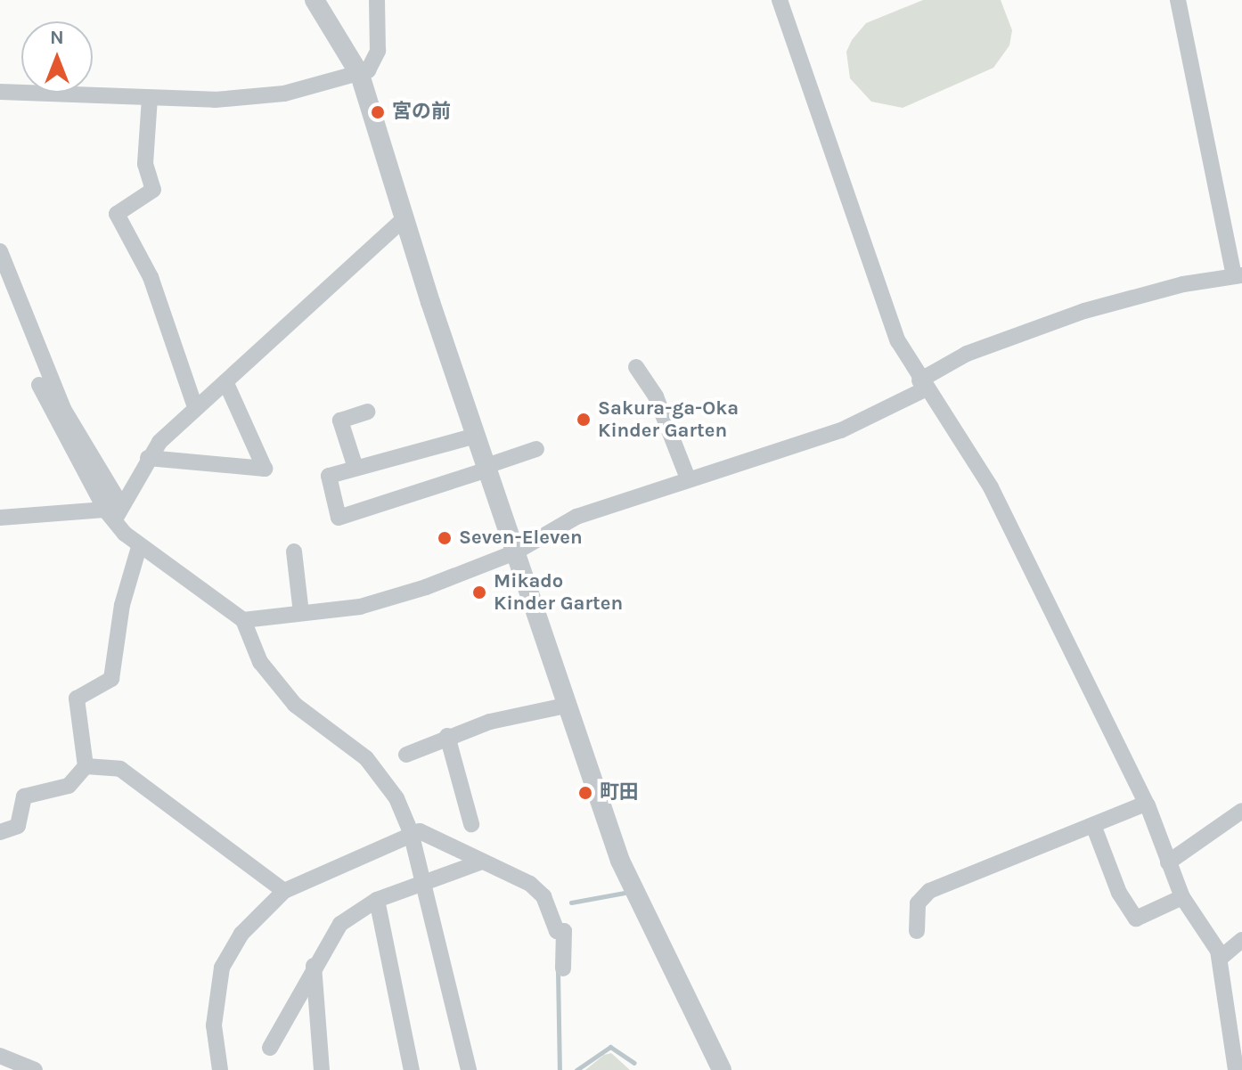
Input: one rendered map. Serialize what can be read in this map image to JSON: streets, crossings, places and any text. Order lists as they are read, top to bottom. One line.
{"places":["宮の前","Sakura-ga-Oka Kinder Garten","Seven-Eleven","Mikado Kinder Garten","町田"],"north":"top"}
